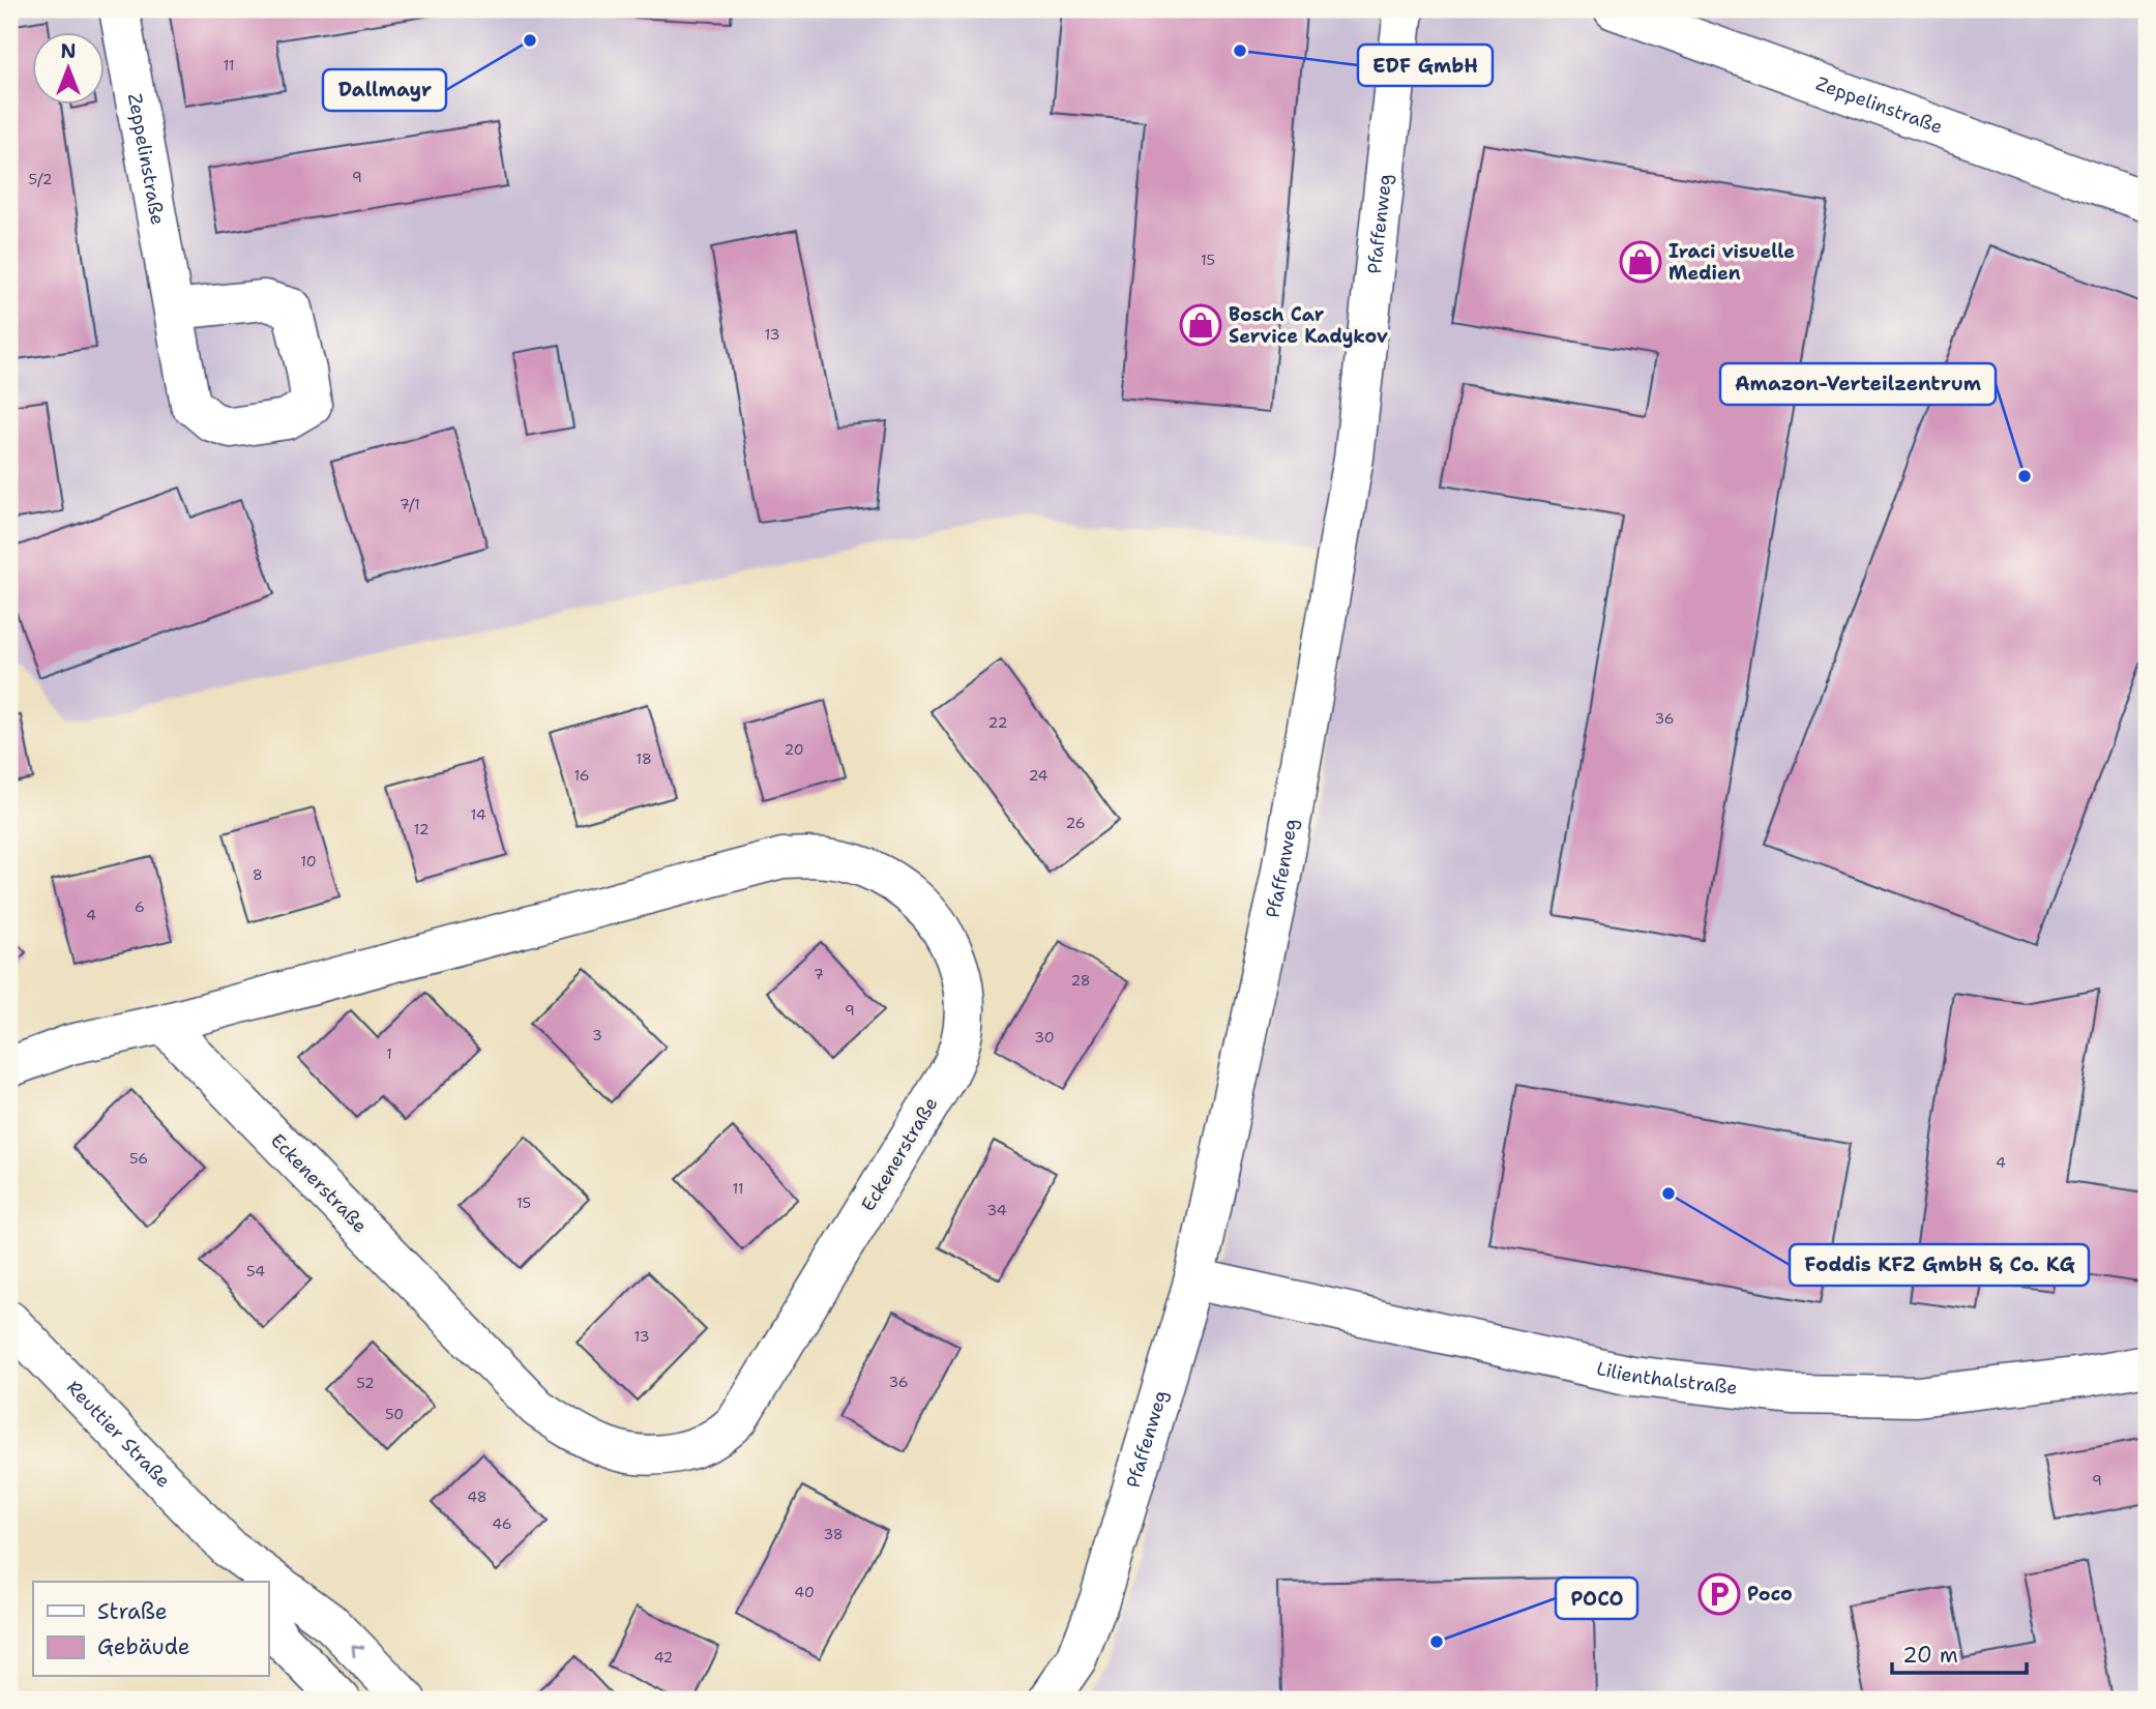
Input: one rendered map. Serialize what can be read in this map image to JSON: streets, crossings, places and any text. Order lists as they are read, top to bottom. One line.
{"streets":{"street":["Zeppelinstraße","Pfaffenweg","Eckenerstraße","Lilienthalstraße","Reuttier Straße"]},"crossings":[["Pfaffenweg","Lilienthalstraße"]],"places":{"other":["Dallmayr","EDF GmbH","Amazon-Verteilzentrum","Foddis KFZ GmbH & Co. KG","POCO"],"shop":["Iraci visuelle Medien","Bosch Car Service Kadykov"],"parking":["Poco"]},"house_numbers":["11","9","5/2","15","13","7/1","36","22","20","18","16","24","14","26","12","10","8","6","4","7","28","9","3","30","1","56","4","11","15","34","54","13","36","52","50","9","48","46","38","40","42"],"legend":["Straße","Gebäude"],"scale_bar":"20 m","north":"top"}
